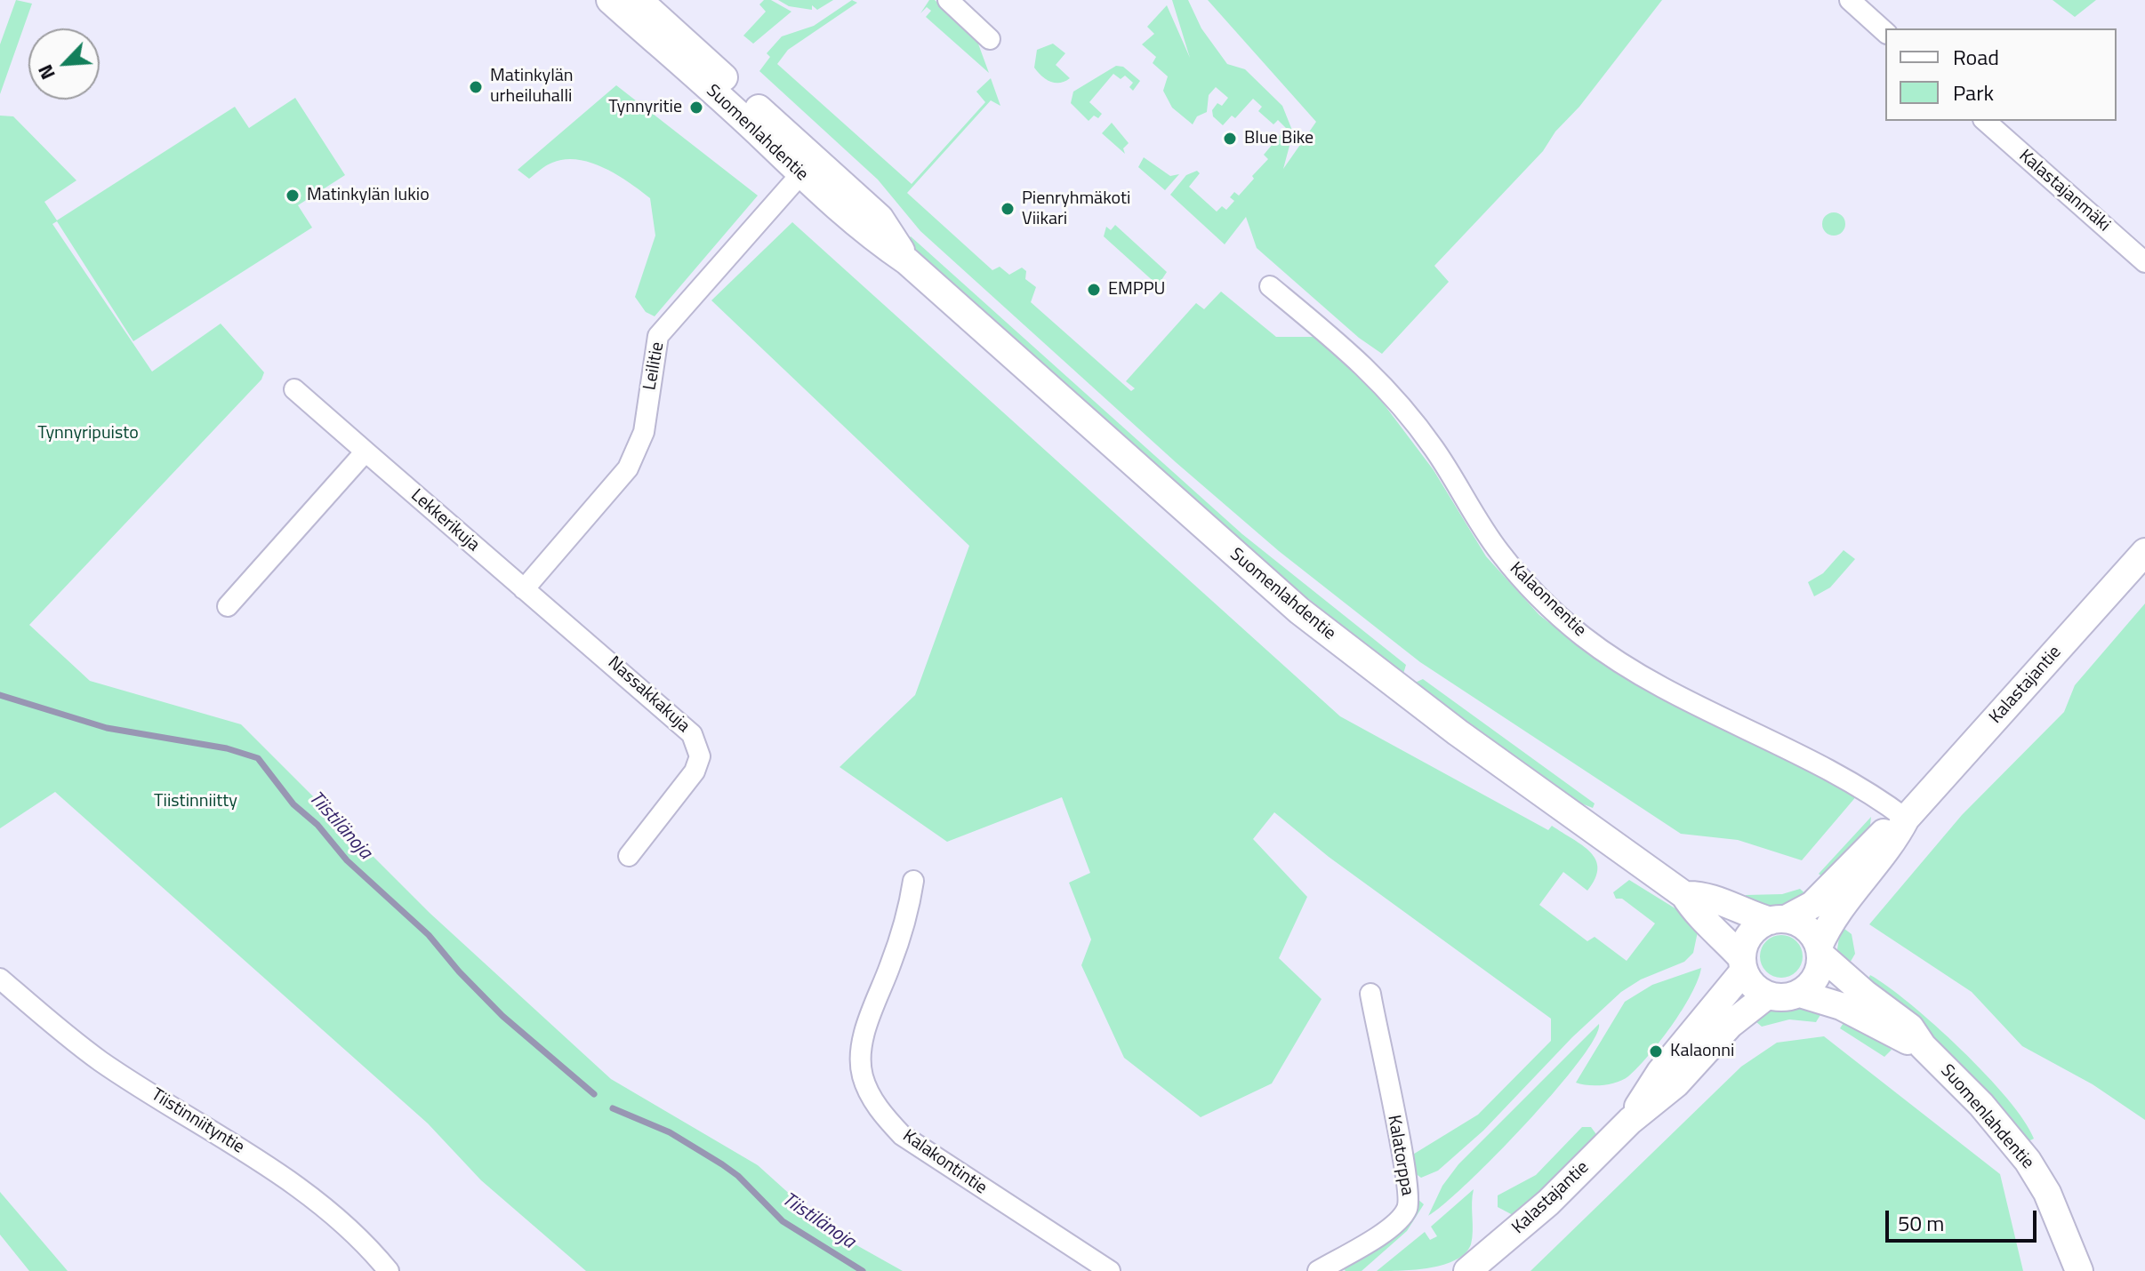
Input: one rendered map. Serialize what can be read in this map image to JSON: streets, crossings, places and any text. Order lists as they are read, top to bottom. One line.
{"streets":{"main road":["Suomenlahdentie","Kalastajantie"],"street":["Kalastajanmäki","Leilitie","Lekkerikuja","Kalaonnentie","Nassakkakuja","Tiistinniityntie","Kalatorppa","Kalakontintie"]},"crossings":[["Suomenlahdentie","Leilitie"],["Suomenlahdentie","Kalastajantie"],["Leilitie","Lekkerikuja"],["Leilitie","Nassakkakuja"],["Lekkerikuja","Nassakkakuja"],["Kalaonnentie","Kalastajantie"]],"water":["Tiistilänoja"],"parks":["Tynnyripuisto","Tiistinniitty"],"places":["Matinkylän urheiluhalli","Tynnyritie","Blue Bike","Matinkylän lukio","Pienryhmäkoti Viikari","EMPPU","Kalaonni"],"legend":["Road","Park"],"scale_bar":"50 m","north":"bottom left"}
